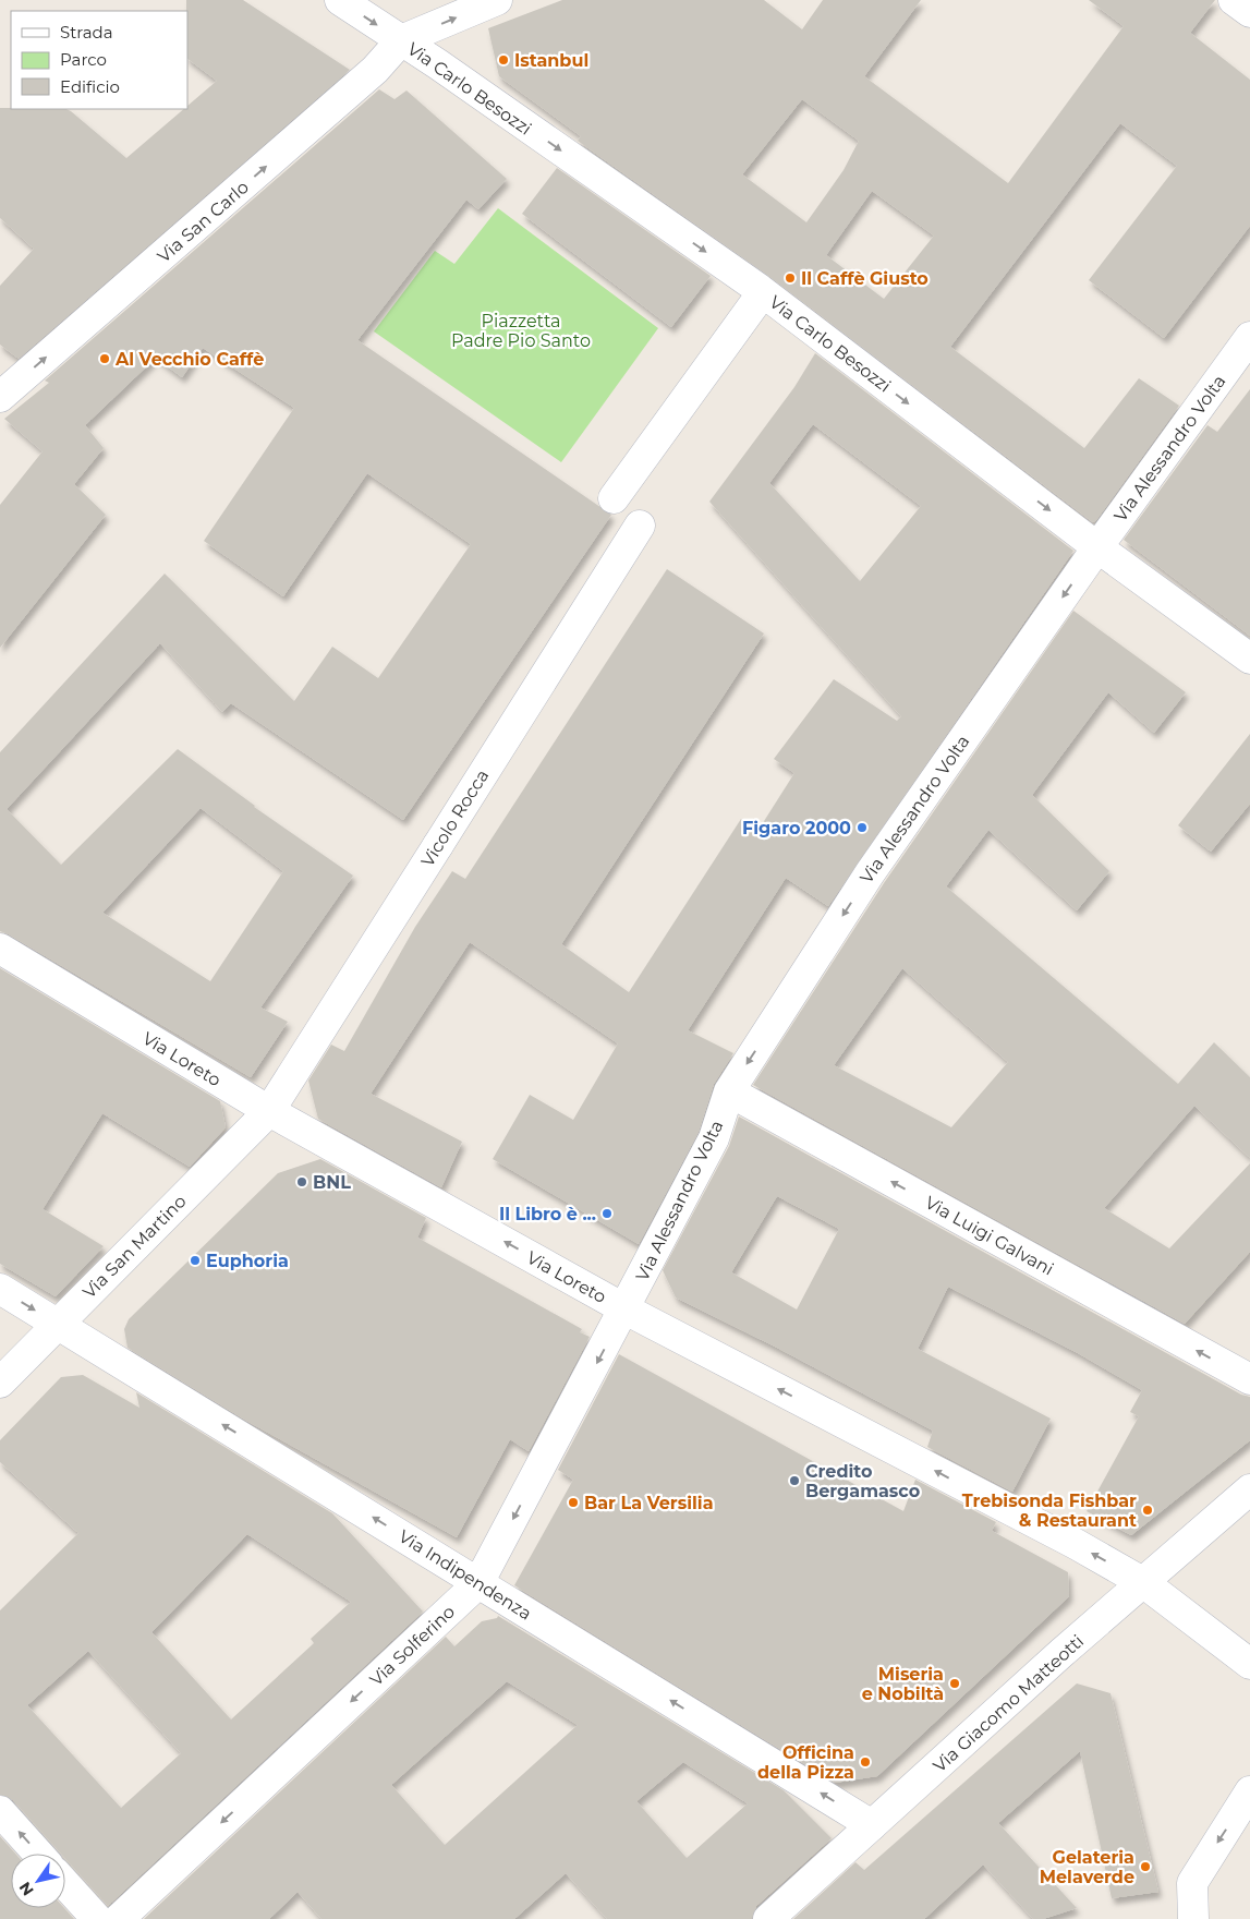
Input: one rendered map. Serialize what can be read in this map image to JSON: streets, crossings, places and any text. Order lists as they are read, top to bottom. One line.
{"streets":{"street":["Via Carlo Besozzi","Via San Carlo","Via Alessandro Volta","Vicolo Rocca","Via Loreto","Via Luigi Galvani","Via San Martino","Via Indipendenza","Via Solferino","Via Giacomo Matteotti"]},"crossings":[["Via Carlo Besozzi","Via San Carlo"],["Via Carlo Besozzi","Via Alessandro Volta"],["Via Alessandro Volta","Via Loreto"],["Via Alessandro Volta","Via Luigi Galvani"],["Via Alessandro Volta","Via Solferino"],["Vicolo Rocca","Via Loreto"],["Vicolo Rocca","Via San Martino"],["Via Loreto","Via San Martino"],["Via Loreto","Via Solferino"],["Via Loreto","Via Giacomo Matteotti"],["Via San Martino","Via Indipendenza"],["Via Indipendenza","Via Solferino"],["Via Indipendenza","Via Giacomo Matteotti"]],"one_way":["Via Carlo Besozzi","Via San Carlo","Via Alessandro Volta","Via Loreto","Via Luigi Galvani","Via Indipendenza","Via Solferino"],"parks":["Piazzetta Padre Pio Santo"],"places":["Istanbul","Il Caffè Giusto","Al Vecchio Caffè","Figaro 2000","BNL","Il Libro è ...","Euphoria","Credito Bergamasco","Bar La Versilia","Trebisonda Fishbar & Restaurant","Miseria e Nobiltà","Officina della Pizza","Gelateria Melaverde"],"legend":["Strada","Parco","Edificio"],"north":"bottom left"}
